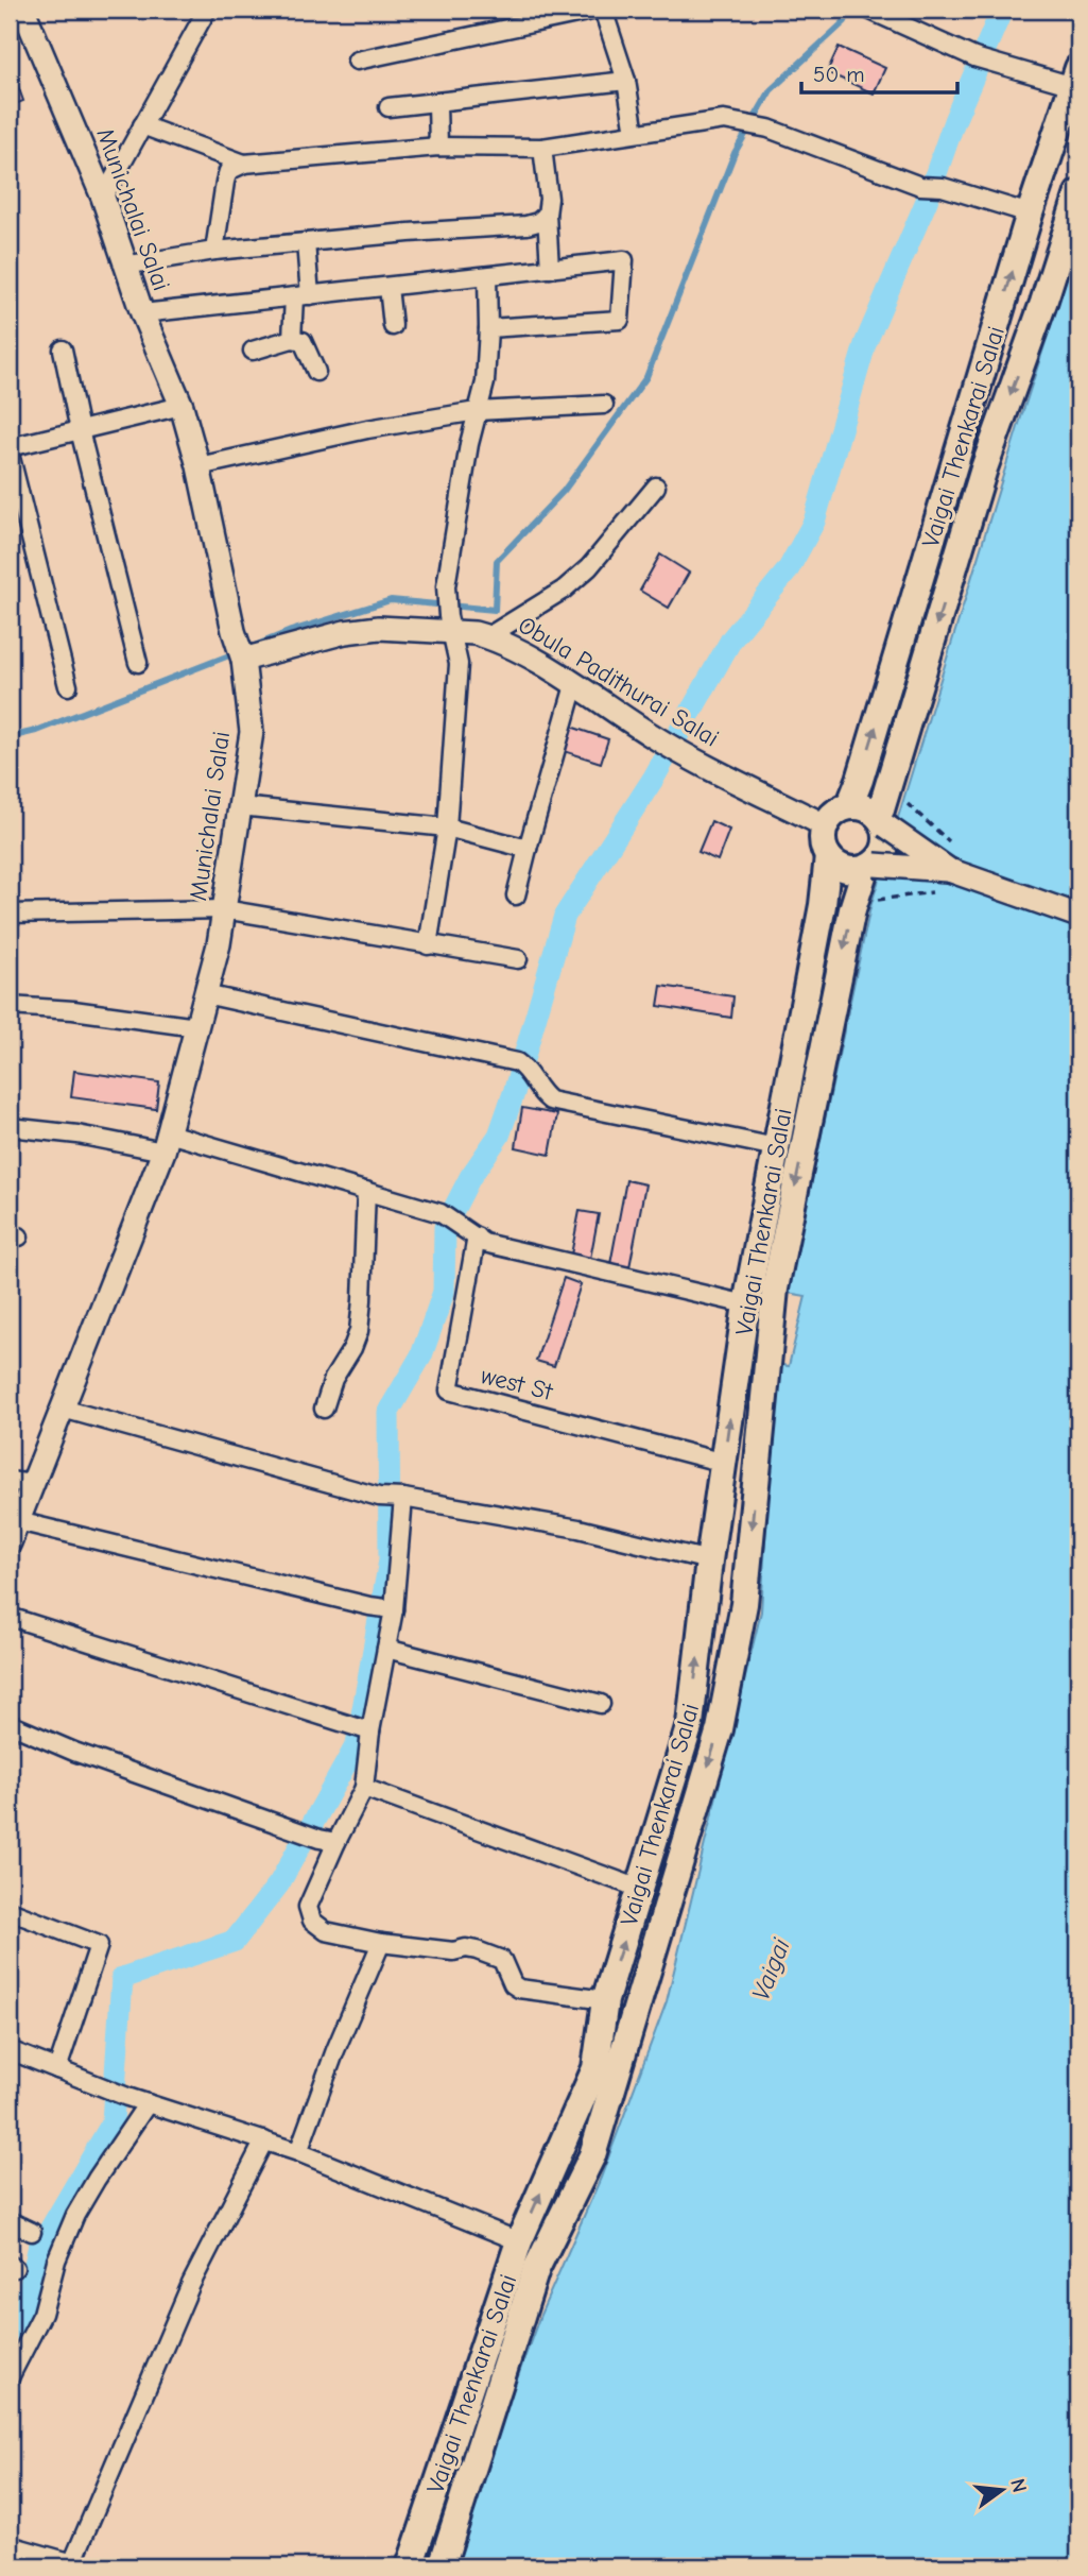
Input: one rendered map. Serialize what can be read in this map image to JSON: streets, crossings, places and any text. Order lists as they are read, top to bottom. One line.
{"streets":{"main road":["Munichalai Salai","Vaigai Thenkarai Salai","Obula Padithurai Salai"],"street":["west St"]},"crossings":[["Munichalai Salai","Obula Padithurai Salai"],["Vaigai Thenkarai Salai","Obula Padithurai Salai"],["Vaigai Thenkarai Salai","west St"]],"water":["Vaigai"],"scale_bar":"50 m","north":"right"}
